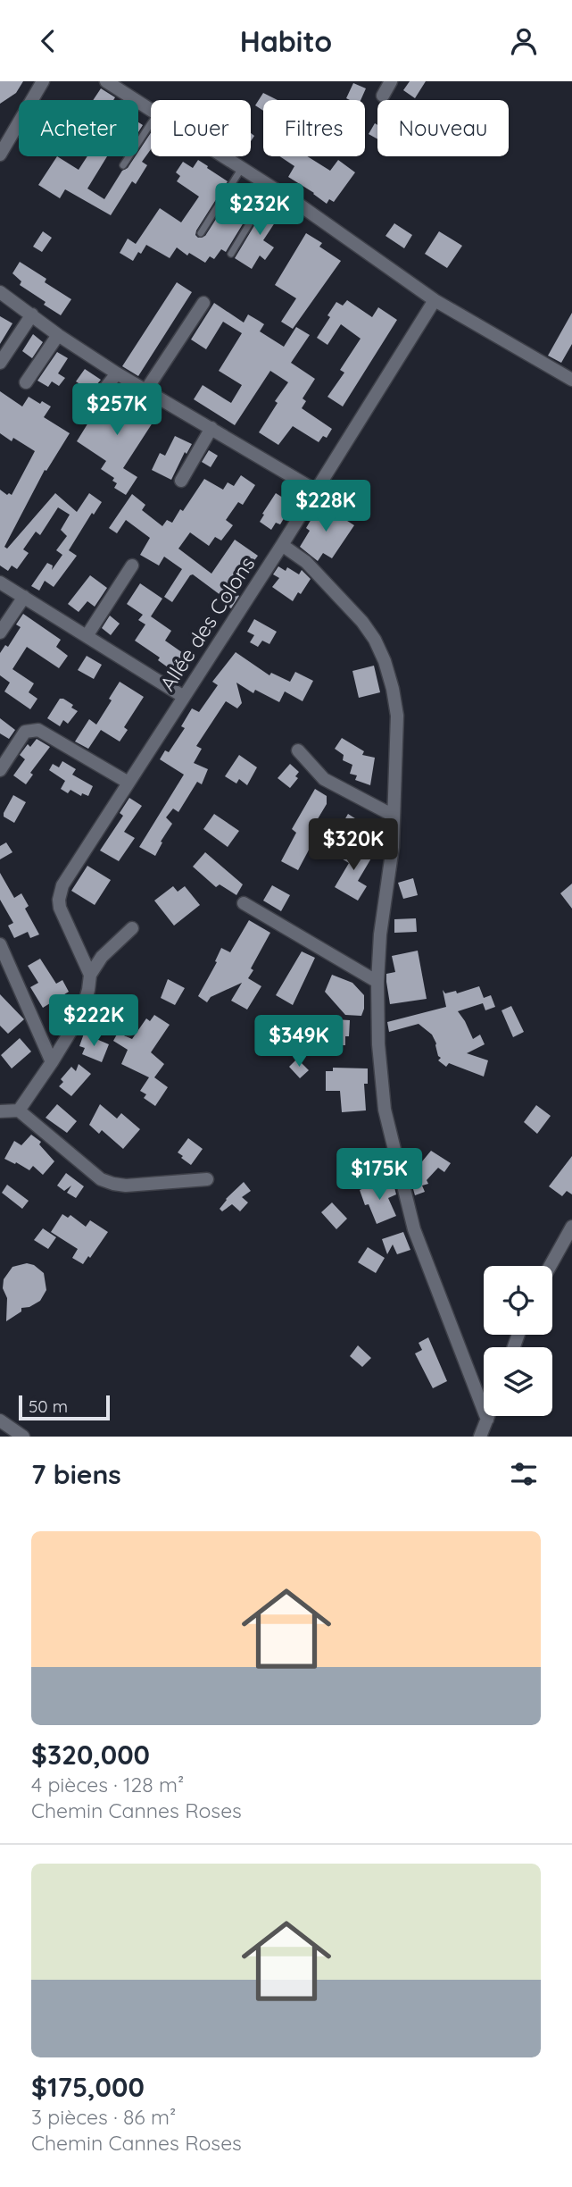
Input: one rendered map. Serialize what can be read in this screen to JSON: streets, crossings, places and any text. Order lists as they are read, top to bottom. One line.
{"streets":{"street":["Allée des Colons"]},"scale_bar":"50 m","page":{"header":"Habito","chip":["Acheter","Louer","Filtres","Nouveau"],"price":["$232K","$257K","$228K","$320K","$222K","$349K","$175K"],"scale":"50 m","heading":"7 biens","list":[{"name":"$320,000","note":"4 pièces · 128 m² · Chemin Cannes Roses"},{"name":"$175,000","note":"3 pièces · 86 m² · Chemin Cannes Roses"}]}}
